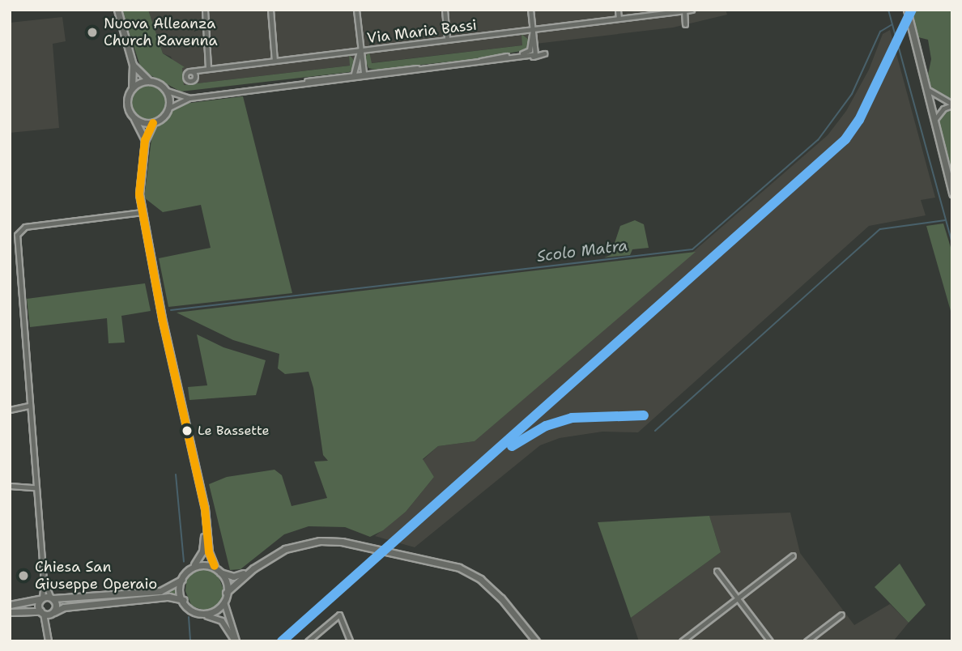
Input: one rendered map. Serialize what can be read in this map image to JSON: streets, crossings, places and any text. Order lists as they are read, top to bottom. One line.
{"streets":{"street":["Via Maria Bassi"]},"water":["Scolo Matra"],"places":["Nuova Alleanza Church Ravenna","Le Bassette","Chiesa San Giuseppe Operaio"]}
